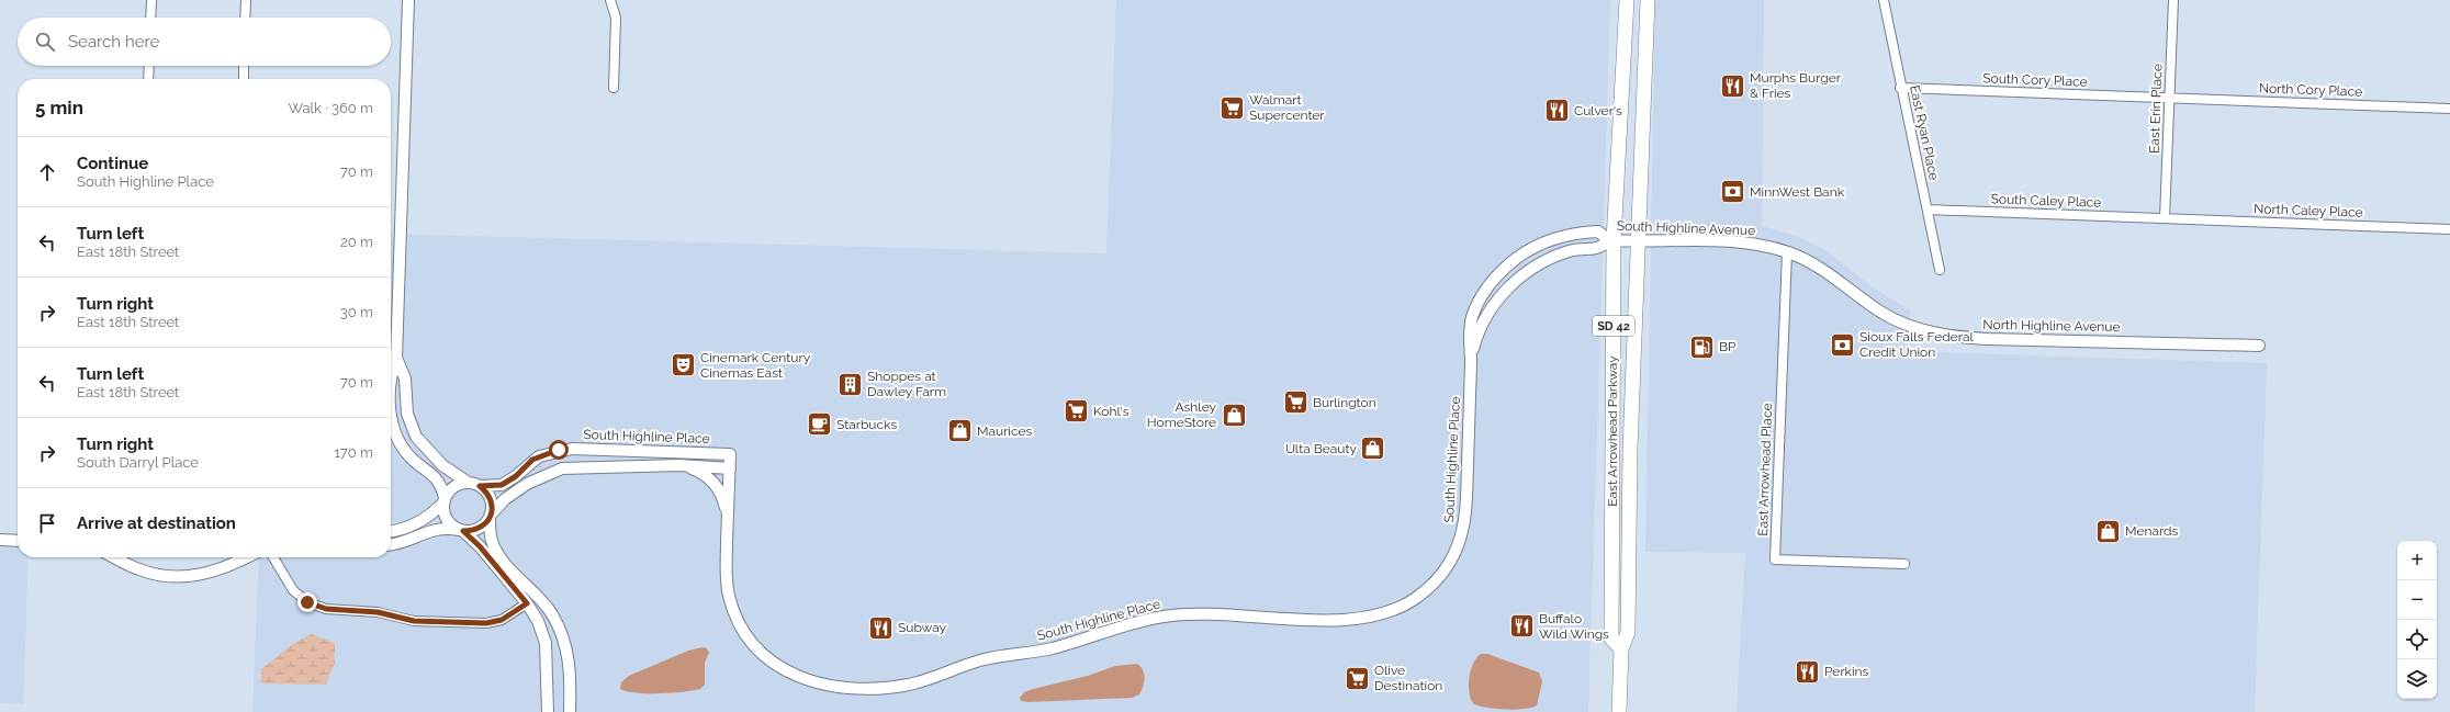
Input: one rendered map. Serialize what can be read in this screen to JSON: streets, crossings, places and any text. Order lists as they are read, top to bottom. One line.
{"streets":{"main road":["SD 42","East Arrowhead Parkway"],"street":["South Cory Place","North Cory Place","East Erin Place","East Ryan Place","South Caley Place","North Caley Place","South Highline Avenue","North Highline Avenue","South Highline Place","East Arrowhead Place"]},"crossings":[["South Cory Place","North Cory Place"],["South Cory Place","East Erin Place"],["South Cory Place","East Ryan Place"],["North Cory Place","East Erin Place"],["East Erin Place","South Caley Place"],["East Erin Place","North Caley Place"],["East Ryan Place","South Caley Place"],["South Caley Place","North Caley Place"],["South Highline Avenue","North Highline Avenue"],["South Highline Avenue","East Arrowhead Parkway"],["South Highline Avenue","South Highline Place"],["South Highline Avenue","East Arrowhead Place"],["North Highline Avenue","East Arrowhead Place"]],"places":{"restaurant":["Murphs Burger & Fries","Culver's","Buffalo Wild Wings","Subway","Perkins"],"supermarket":["Walmart Supercenter","Burlington","Kohl's","Olive Destination"],"bank":["MinnWest Bank","Sioux Falls Federal Credit Union"],"fuel station":["BP"],"theatre":["Cinemark Century Cinemas East"],"building":["Shoppes at Dawley Farm"],"shop":["Ashley HomeStore","Maurices","Ulta Beauty","Menards"],"cafe":["Starbucks"]},"page":{"search":"Search here","heading":["5 min","Walk · 360 m"],"list":[["Continue","South Highline Place","70 m"],["Turn left","East 18th Street","20 m"],["Turn right","East 18th Street","30 m"],["Turn left","East 18th Street","70 m"],["Turn right","South Darryl Place","170 m"],"Arrive at destination"],"map_buttons":["+","−"]}}
